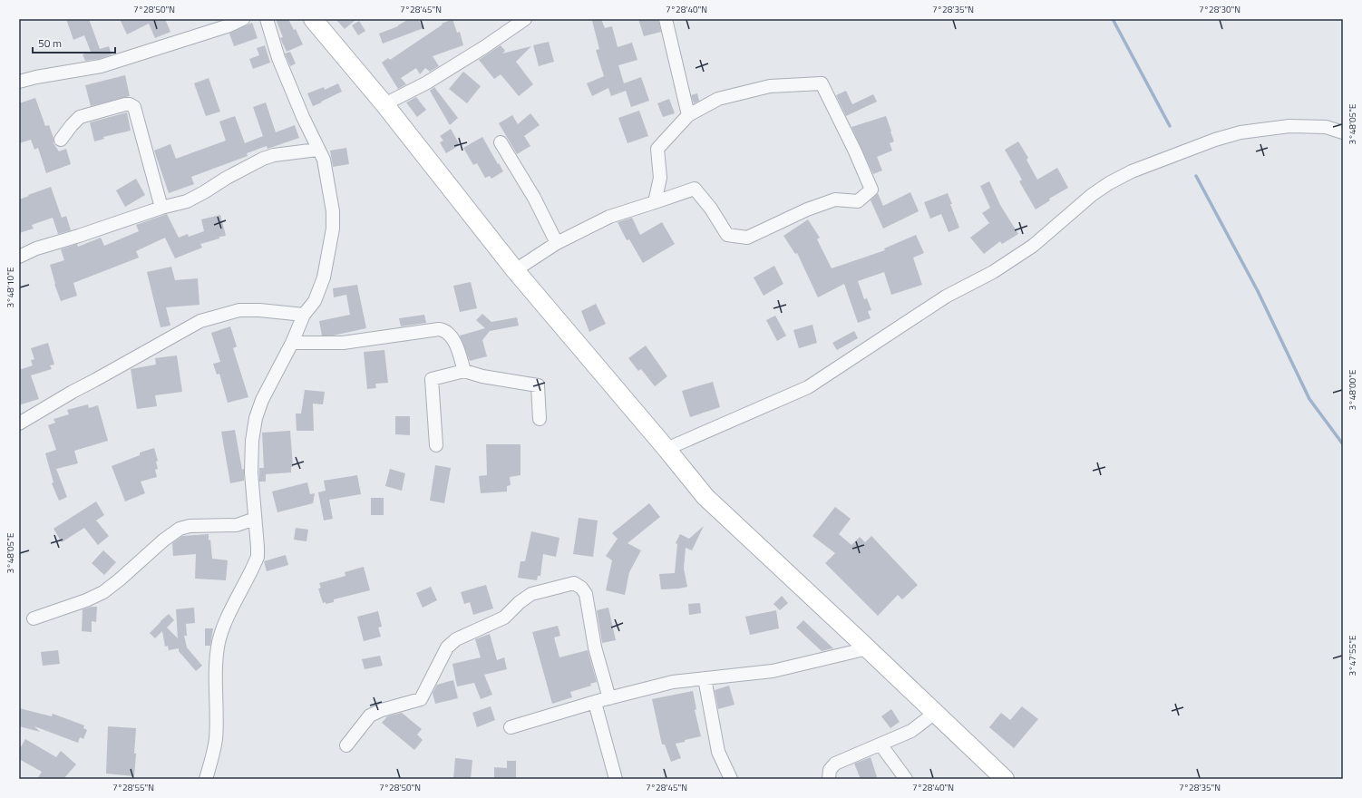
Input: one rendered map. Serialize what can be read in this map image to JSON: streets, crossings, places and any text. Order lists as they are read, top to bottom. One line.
{"scale_bar":"50 m","coordinates":["7°28'50\"N","7°28'45\"N","7°28'40\"N","7°28'35\"N","7°28'30\"N","3°48'05\"E","3°48'10\"E","3°48'00\"E","3°47'55\"E","7°28'55\"N"]}
